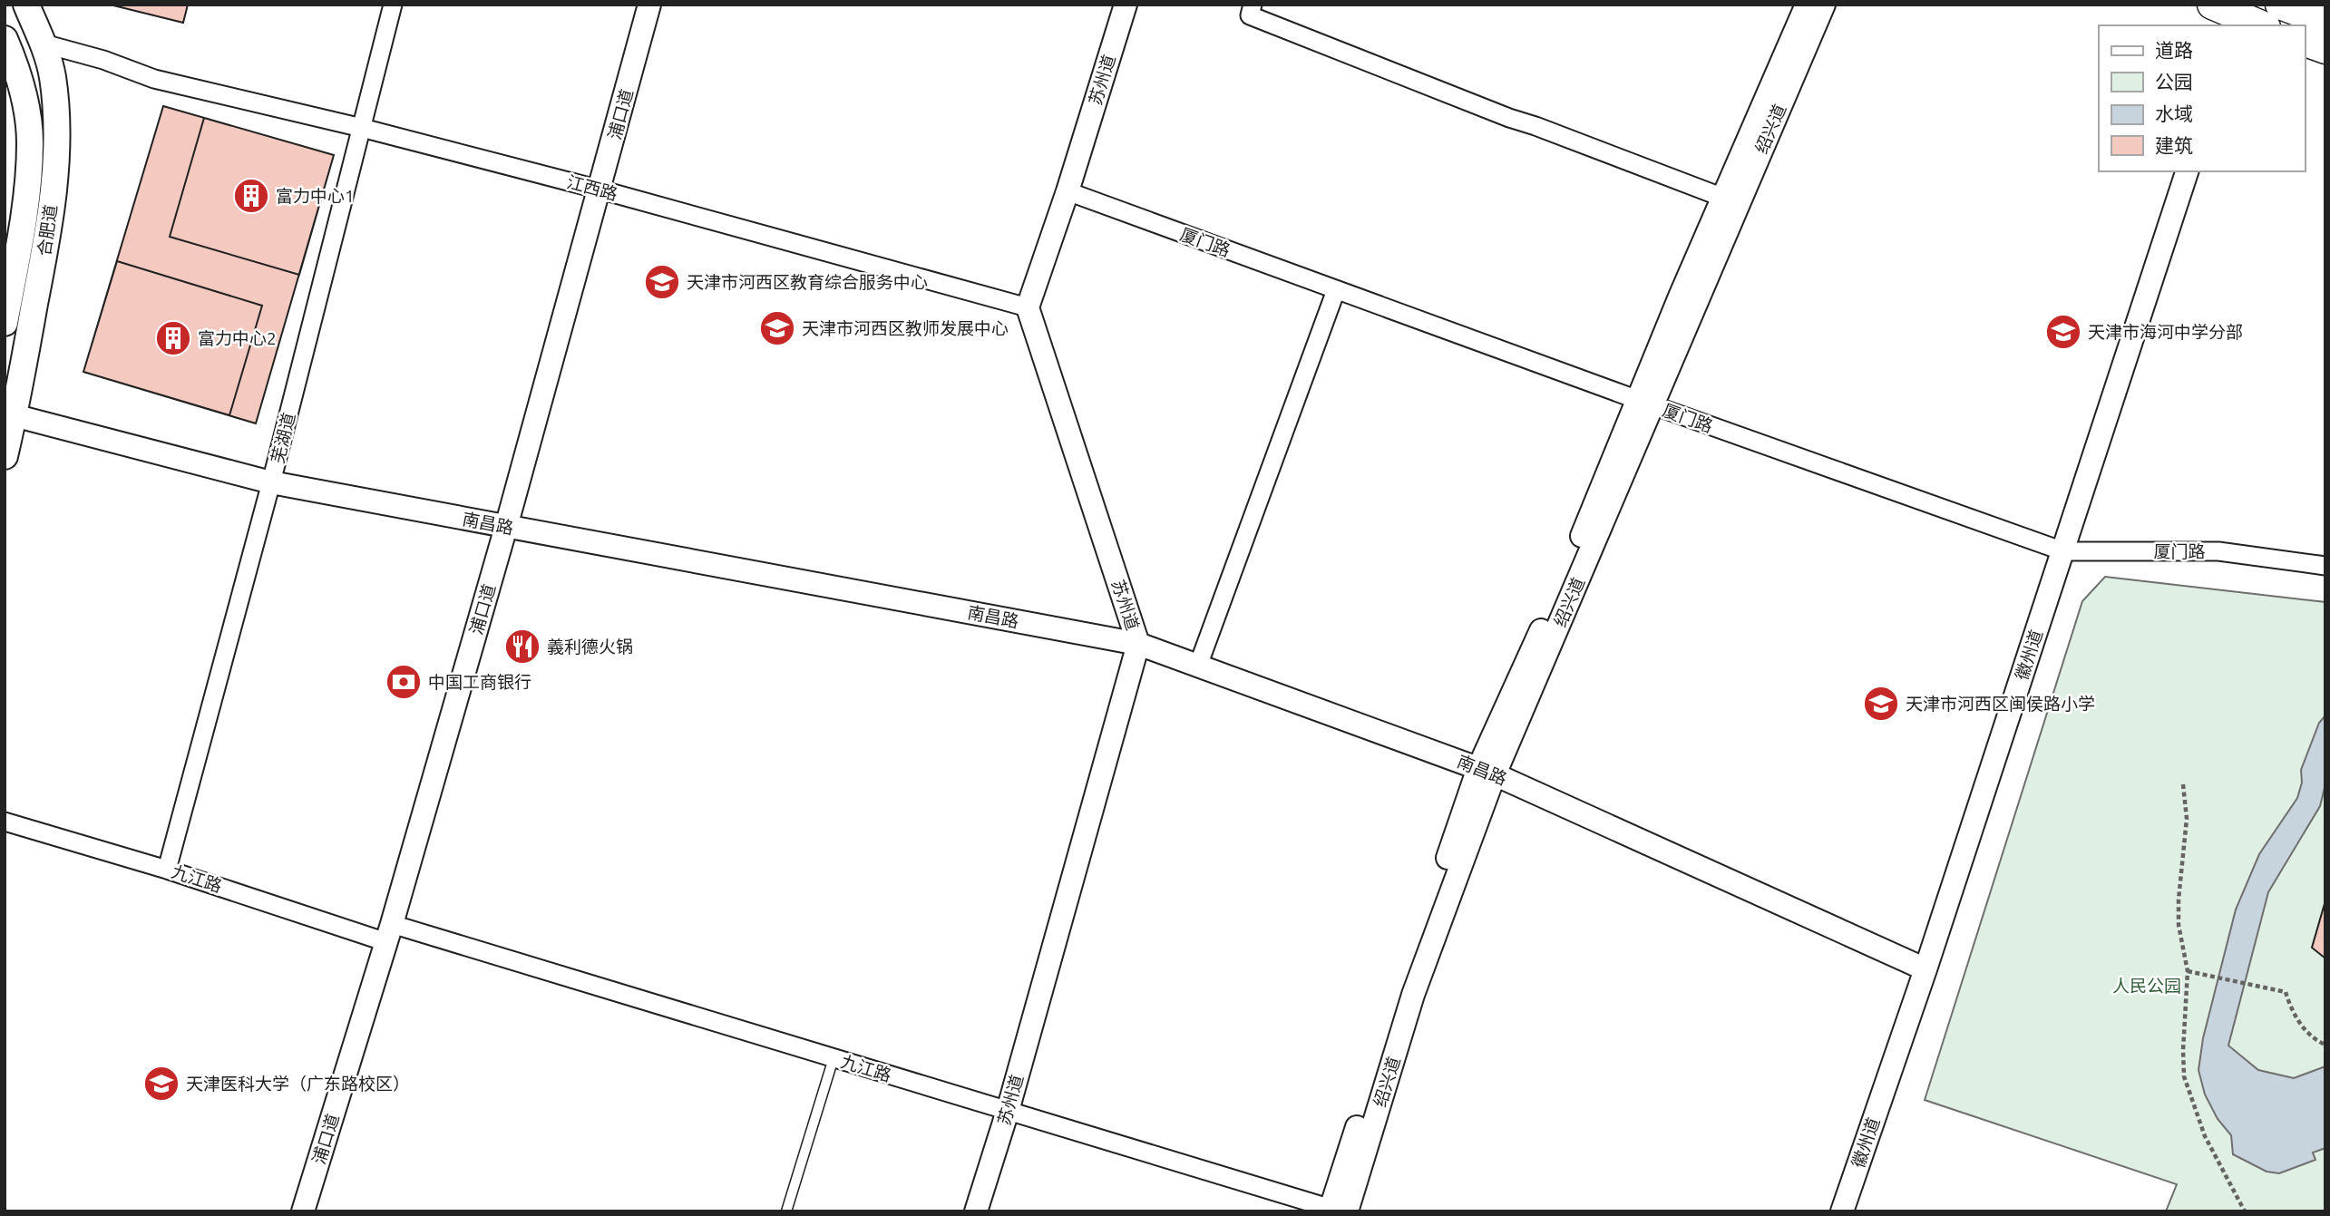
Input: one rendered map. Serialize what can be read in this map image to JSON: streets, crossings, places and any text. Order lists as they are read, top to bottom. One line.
{"streets":{"main road":["合肥道"],"street":["苏州道","浦口道","绍兴道","江西路","厦门路","芜湖道","南昌路","徽州道","九江路"]},"crossings":[["苏州道","江西路"],["苏州道","厦门路"],["苏州道","南昌路"],["苏州道","九江路"],["浦口道","江西路"],["浦口道","南昌路"],["浦口道","九江路"],["绍兴道","厦门路"],["绍兴道","南昌路"],["绍兴道","九江路"],["江西路","合肥道"],["江西路","芜湖道"],["合肥道","南昌路"],["厦门路","徽州道"],["芜湖道","南昌路"],["芜湖道","九江路"],["南昌路","徽州道"]],"parks":["人民公园"],"places":{"building":["富力中心1","富力中心2"],"school or university":["天津市河西区教育综合服务中心","天津市河西区教师发展中心","天津市海河中学分部","天津市河西区闽侯路小学","天津医科大学（广东路校区）"],"restaurant":["義利德火锅"],"bank":["中国工商银行"]},"legend":["道路","公园","水域","建筑"]}
